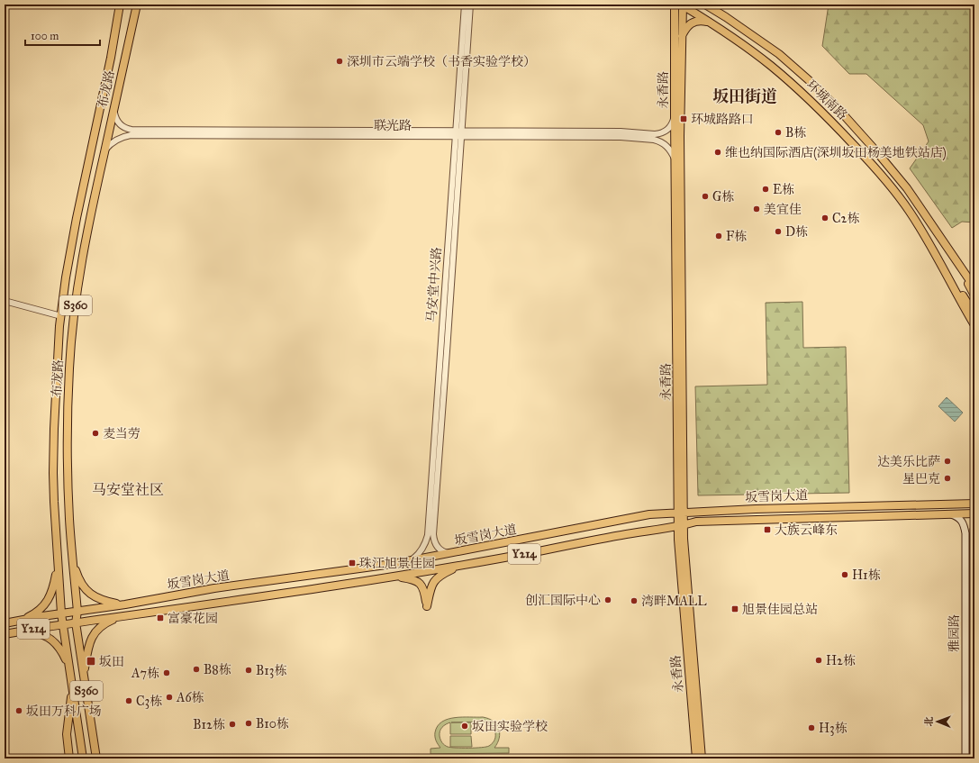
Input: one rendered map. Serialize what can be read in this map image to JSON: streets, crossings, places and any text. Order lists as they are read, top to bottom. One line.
{"streets":{"main road":["布龙路","永香路","环城南路","S360","坂雪岗大道","Y214","雅园路"],"street":["联光路","马安堂中兴路"]},"crossings":[["布龙路","联光路"],["布龙路","坂雪岗大道"],["永香路","环城南路"],["永香路","联光路"],["永香路","坂雪岗大道"],["联光路","马安堂中兴路"],["马安堂中兴路","坂雪岗大道"],["坂雪岗大道","雅园路"]],"districts":["坂田街道","马安堂社区"],"places":{"other":["深圳市云端学校（书香实验学校）","B栋","维也纳国际酒店(深圳坂田杨美地铁站店)","E栋","G栋","美宜佳","C2栋","D栋","F栋","麦当劳","达美乐比萨","星巴克","H1栋","创汇国际中心","湾畔MALL","H2栋","B8栋","B13栋","A7栋","A6栋","C3栋","坂田万科广场","B10栋","B12栋","坂田实验学校","H3栋"],"transit":["环城路路口","大族云峰东","珠江旭景佳园","旭景佳园总站","富豪花园","坂田"]},"scale_bar":"100 m","north":"left"}
